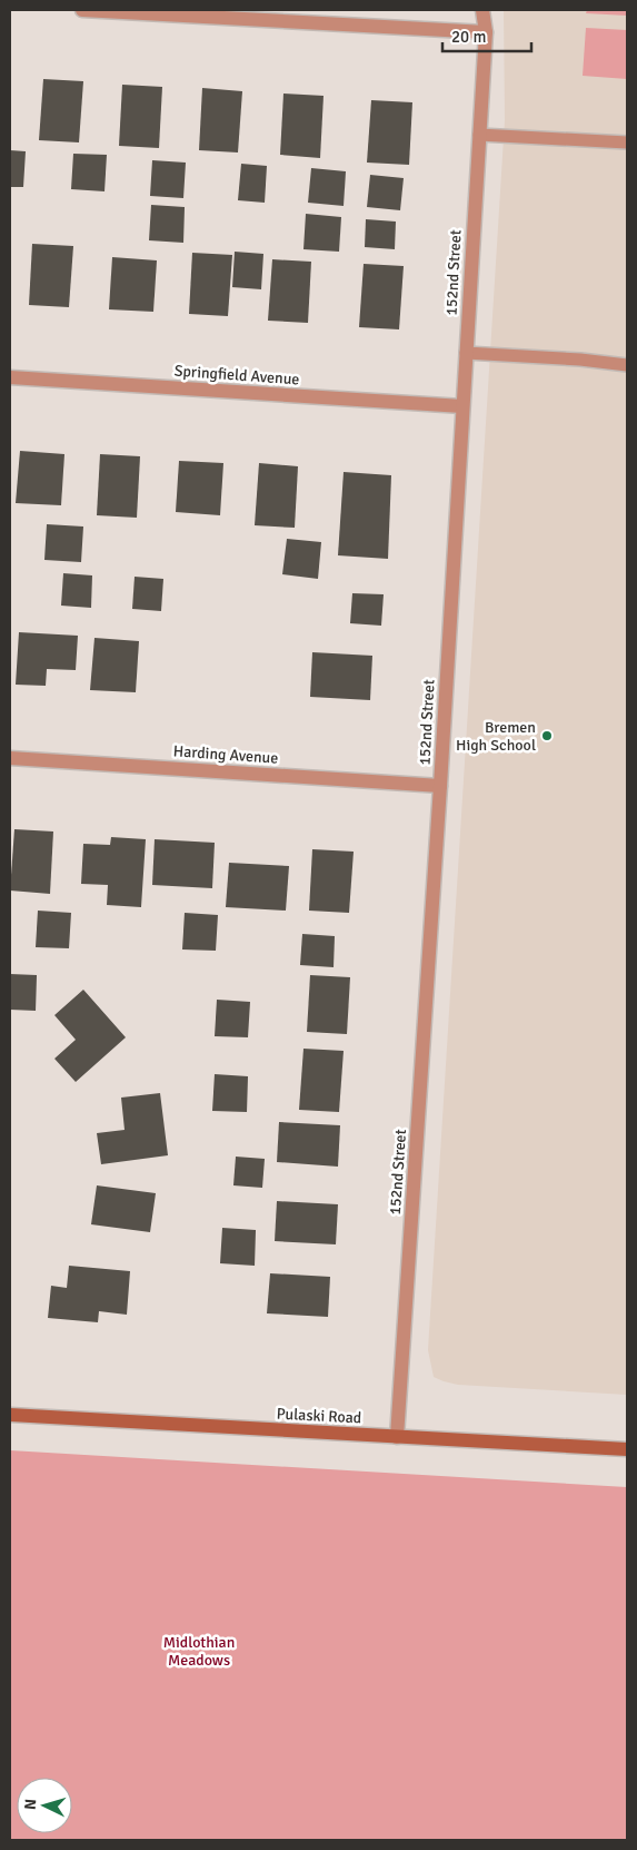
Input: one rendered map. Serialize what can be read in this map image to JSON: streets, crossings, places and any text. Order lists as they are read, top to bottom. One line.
{"streets":{"main road":["Pulaski Road"],"street":["152nd Street","Springfield Avenue","Harding Avenue"]},"crossings":[["152nd Street","Springfield Avenue"],["152nd Street","Harding Avenue"],["152nd Street","Pulaski Road"]],"parks":["Midlothian Meadows"],"places":["Bremen High School"],"scale_bar":"20 m","north":"left"}
